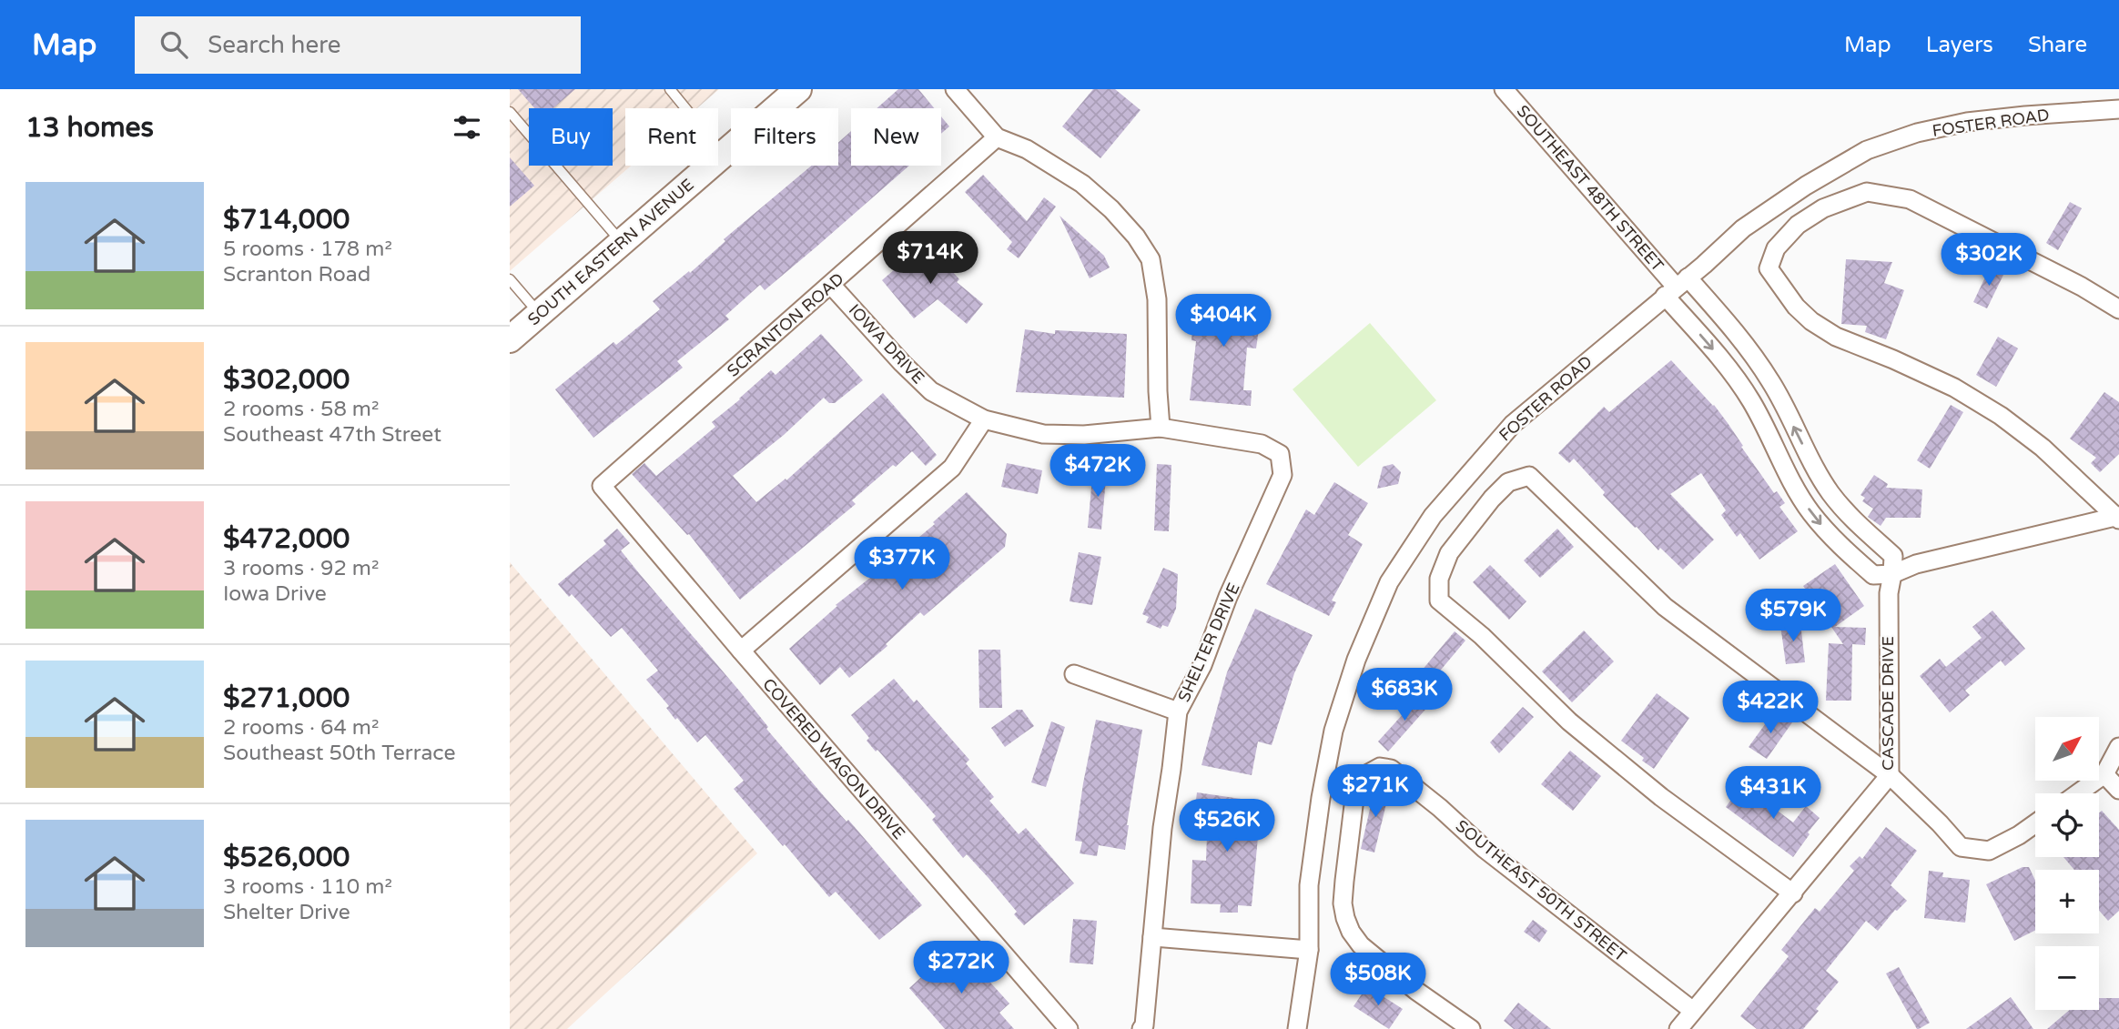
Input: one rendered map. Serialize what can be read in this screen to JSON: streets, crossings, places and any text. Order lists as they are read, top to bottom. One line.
{"streets":{"main road":["SOUTH EASTERN AVENUE"],"street":["FOSTER ROAD","SOUTHEAST 48TH STREET","SCRANTON ROAD","IOWA DRIVE","SHELTER DRIVE","CASCADE DRIVE","COVERED WAGON DRIVE","SOUTHEAST 50TH STREET"]},"crossings":[["FOSTER ROAD","SOUTHEAST 48TH STREET"],["SOUTHEAST 48TH STREET","CASCADE DRIVE"],["SCRANTON ROAD","IOWA DRIVE"],["SCRANTON ROAD","COVERED WAGON DRIVE"],["IOWA DRIVE","SHELTER DRIVE"],["CASCADE DRIVE","SOUTHEAST 50TH STREET"]],"north":"top right","page":{"header":"Map","search":"Search here","nav":["Map","Layers","Share"],"heading":"13 homes","chip":["Buy","Rent","Filters","New"],"list":[{"name":"$714,000","note":"5 rooms · 178 m² · Scranton Road"},{"name":"$302,000","note":"2 rooms · 58 m² · Southeast 47th Street"},{"name":"$472,000","note":"3 rooms · 92 m² · Iowa Drive"},{"name":"$271,000","note":"2 rooms · 64 m² · Southeast 50th Terrace"},{"name":"$526,000","note":"3 rooms · 110 m² · Shelter Drive"}],"price":["$714K","$302K","$404K","$472K","$377K","$579K","$683K","$422K","$271K","$431K","$526K","$272K","$508K"],"map_buttons":["+","−"]}}
